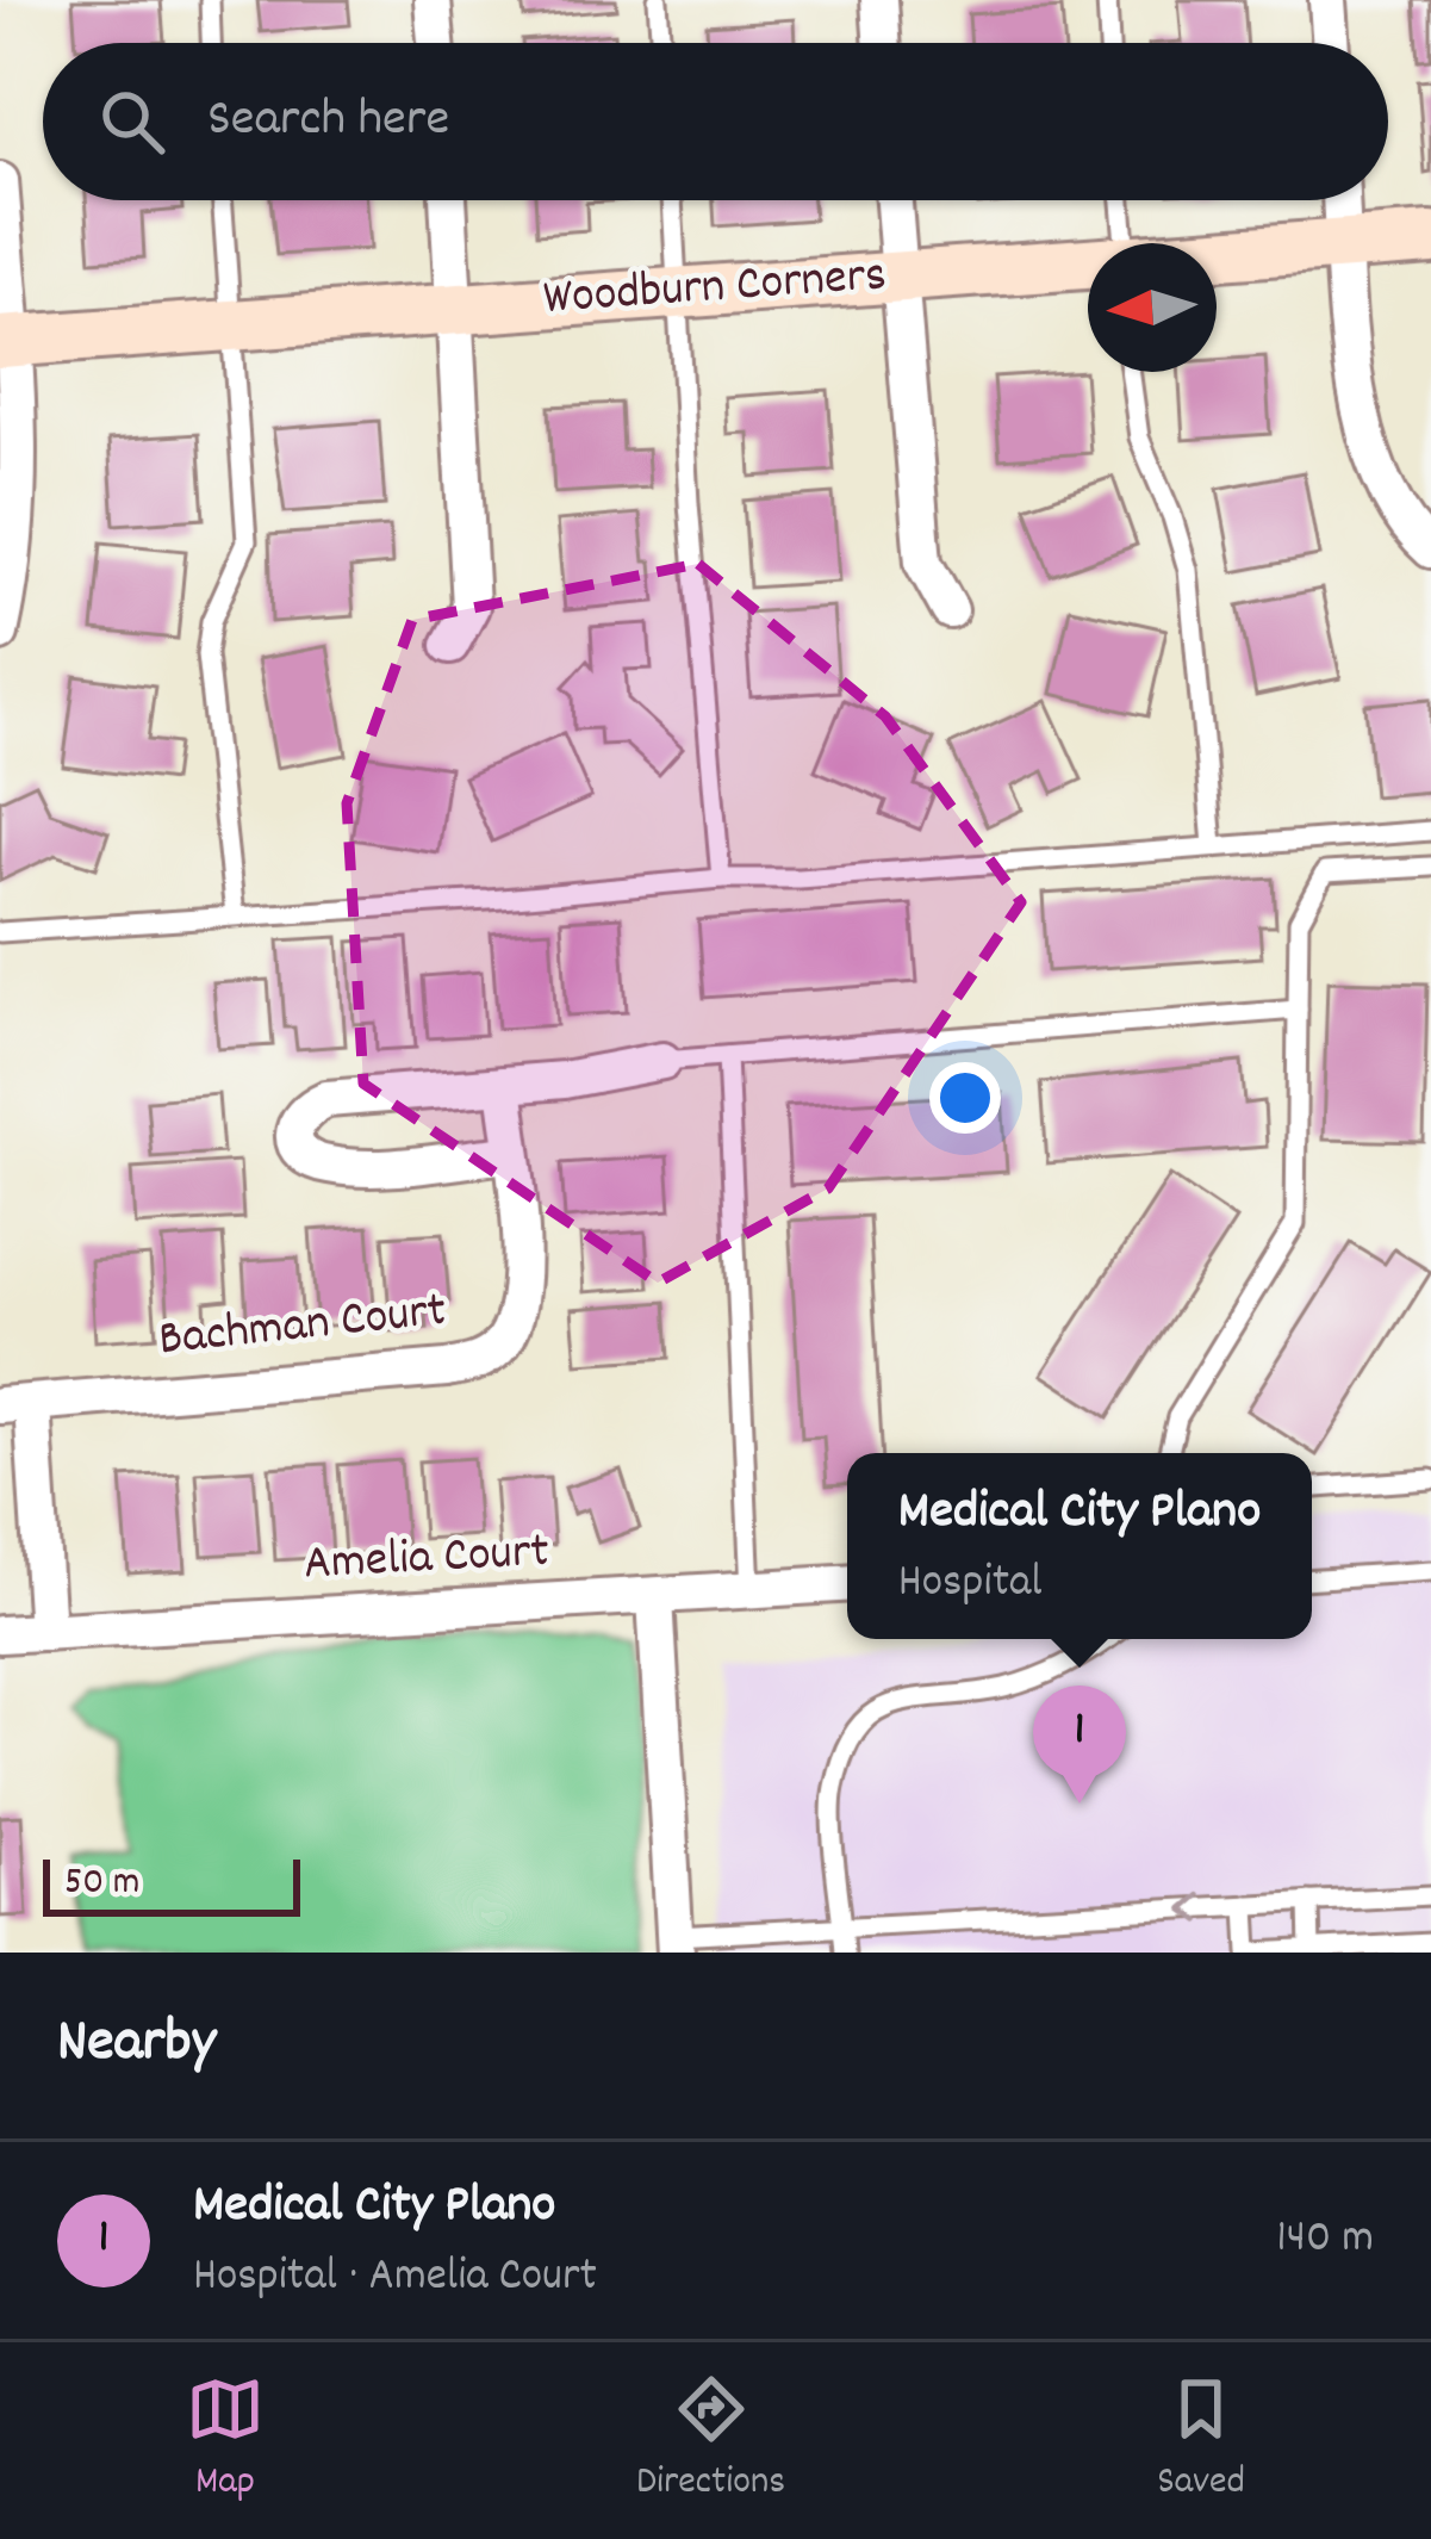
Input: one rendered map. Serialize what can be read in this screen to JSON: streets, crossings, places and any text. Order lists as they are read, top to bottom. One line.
{"streets":{"street":["Woodburn Corners","Bachman Court","Amelia Court"]},"scale_bar":"50 m","north":"left","page":{"search":"Search here","popup":["Medical City Plano","Hospital"],"pins":"1","scale":"50 m","heading":"Nearby","list":[{"mark":"1","name":"Medical City Plano","note":"Hospital · Amelia Court","value":"140 m"}],"nav":["Map","Directions","Saved"]}}
